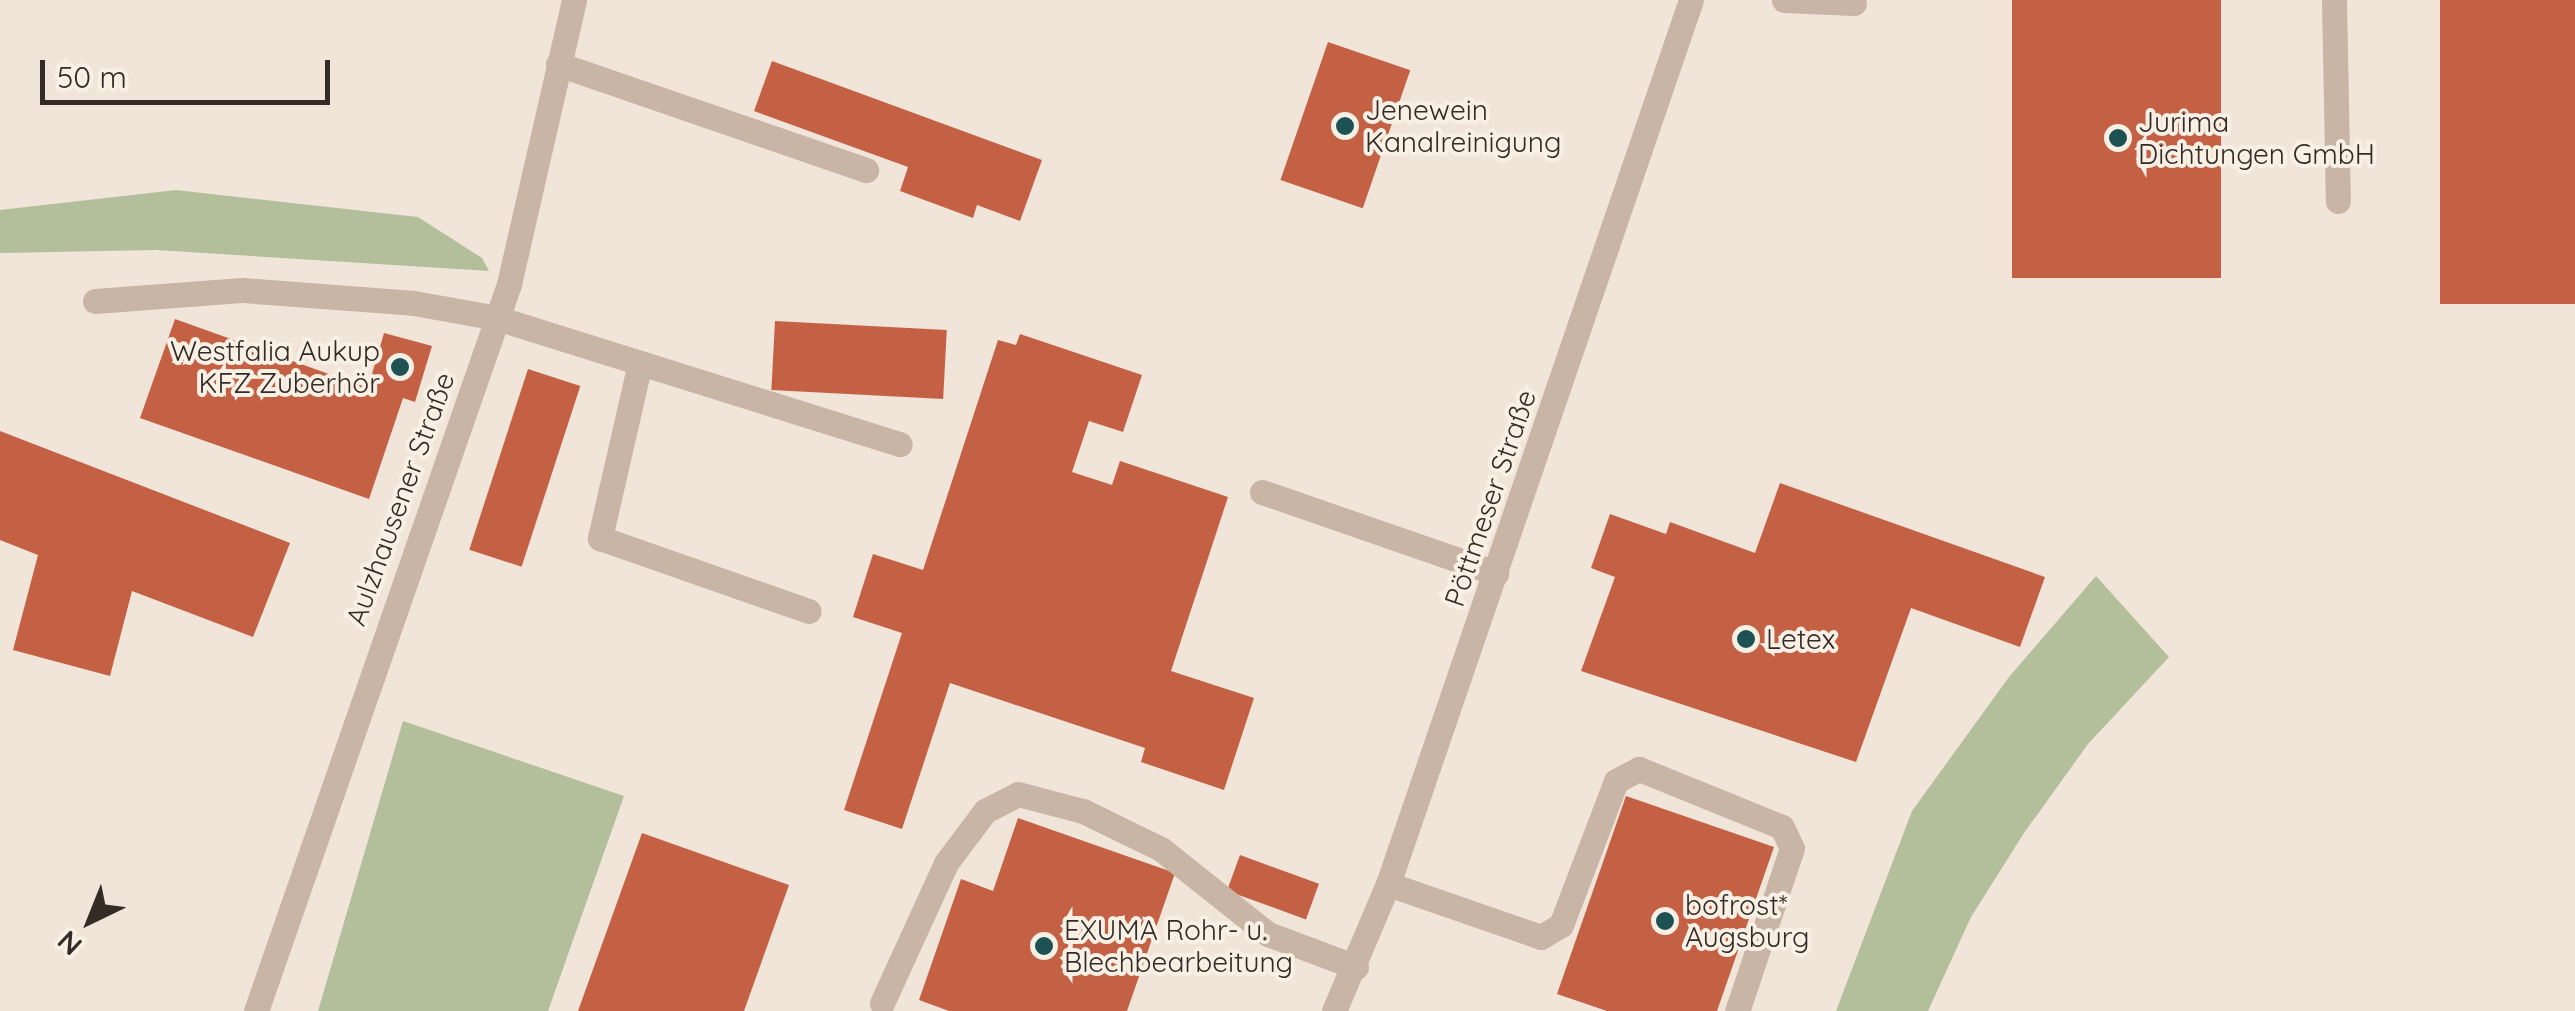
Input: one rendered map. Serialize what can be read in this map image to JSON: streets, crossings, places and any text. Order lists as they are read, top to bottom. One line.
{"streets":{"street":["Pöttmeser Straße","Aulzhausener Straße"]},"places":["Jenewein Kanalreinigung","Jurima Dichtungen GmbH","Westfalia Aukup KFZ Zuberhör","Letex","bofrost* Augsburg","EXUMA Rohr- u. Blechbearbeitung"],"scale_bar":"50 m","north":"bottom left"}
